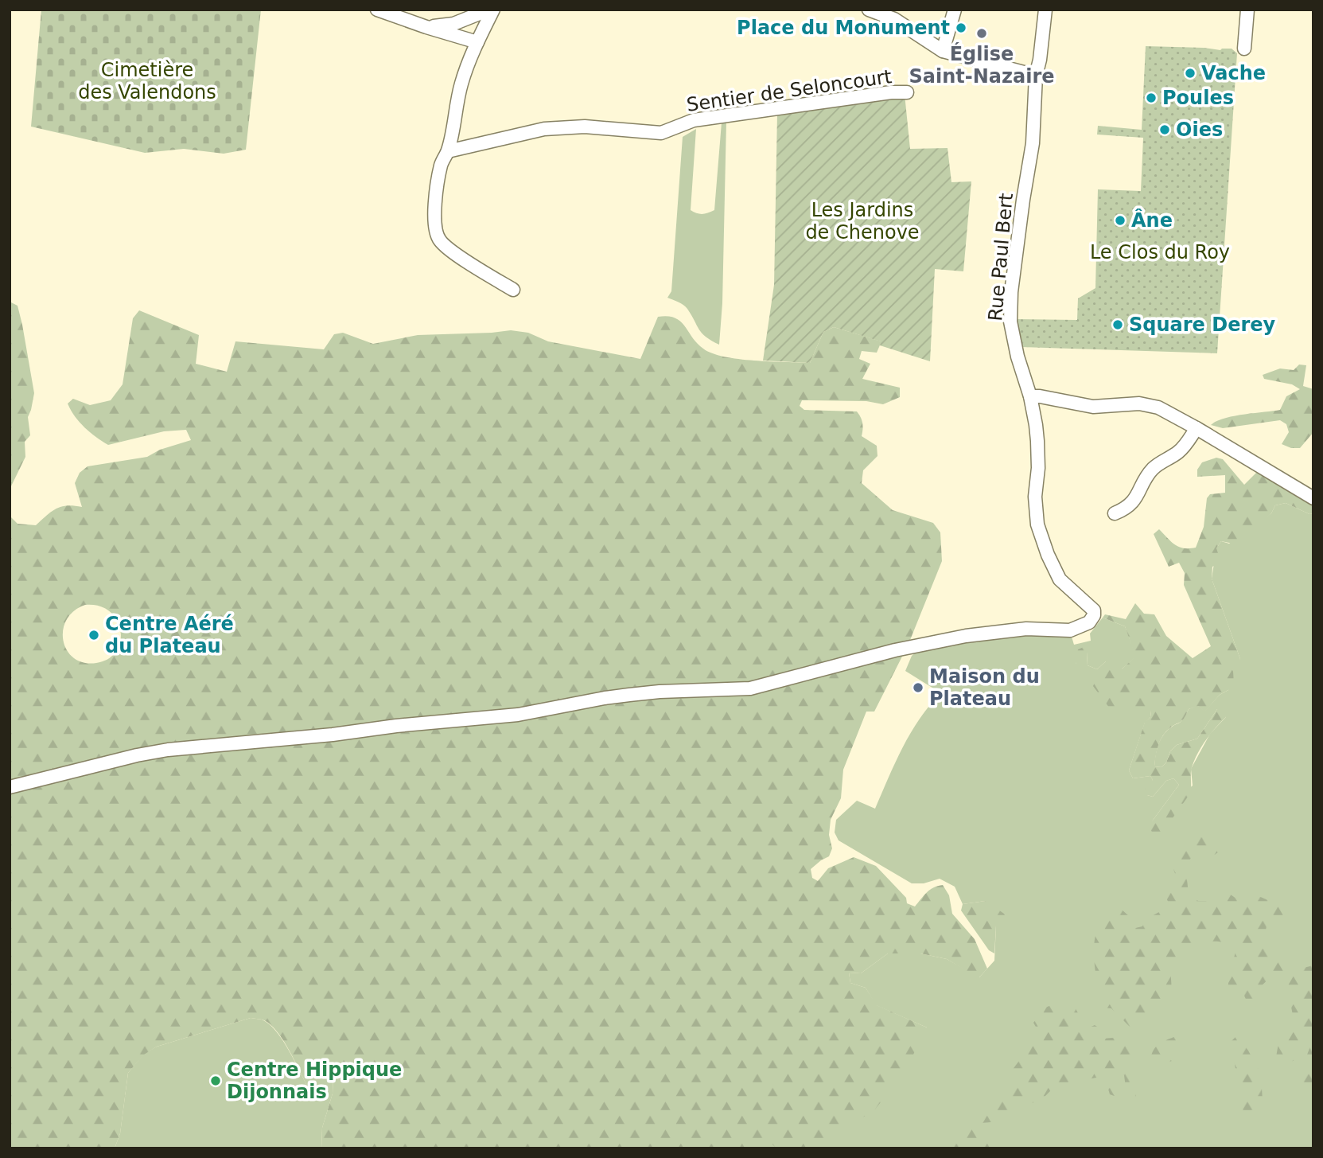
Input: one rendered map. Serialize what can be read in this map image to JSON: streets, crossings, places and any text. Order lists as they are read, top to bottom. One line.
{"streets":{"street":["Sentier de Seloncourt","Rue Paul Bert"]},"parks":["Cimetière des Valendons","Les Jardins de Chenove","Le Clos du Roy"],"places":["Place du Monument","Église Saint-Nazaire","Vache","Poules","Oies","Âne","Square Derey","Centre Aéré du Plateau","Maison du Plateau","Centre Hippique Dijonnais"]}
